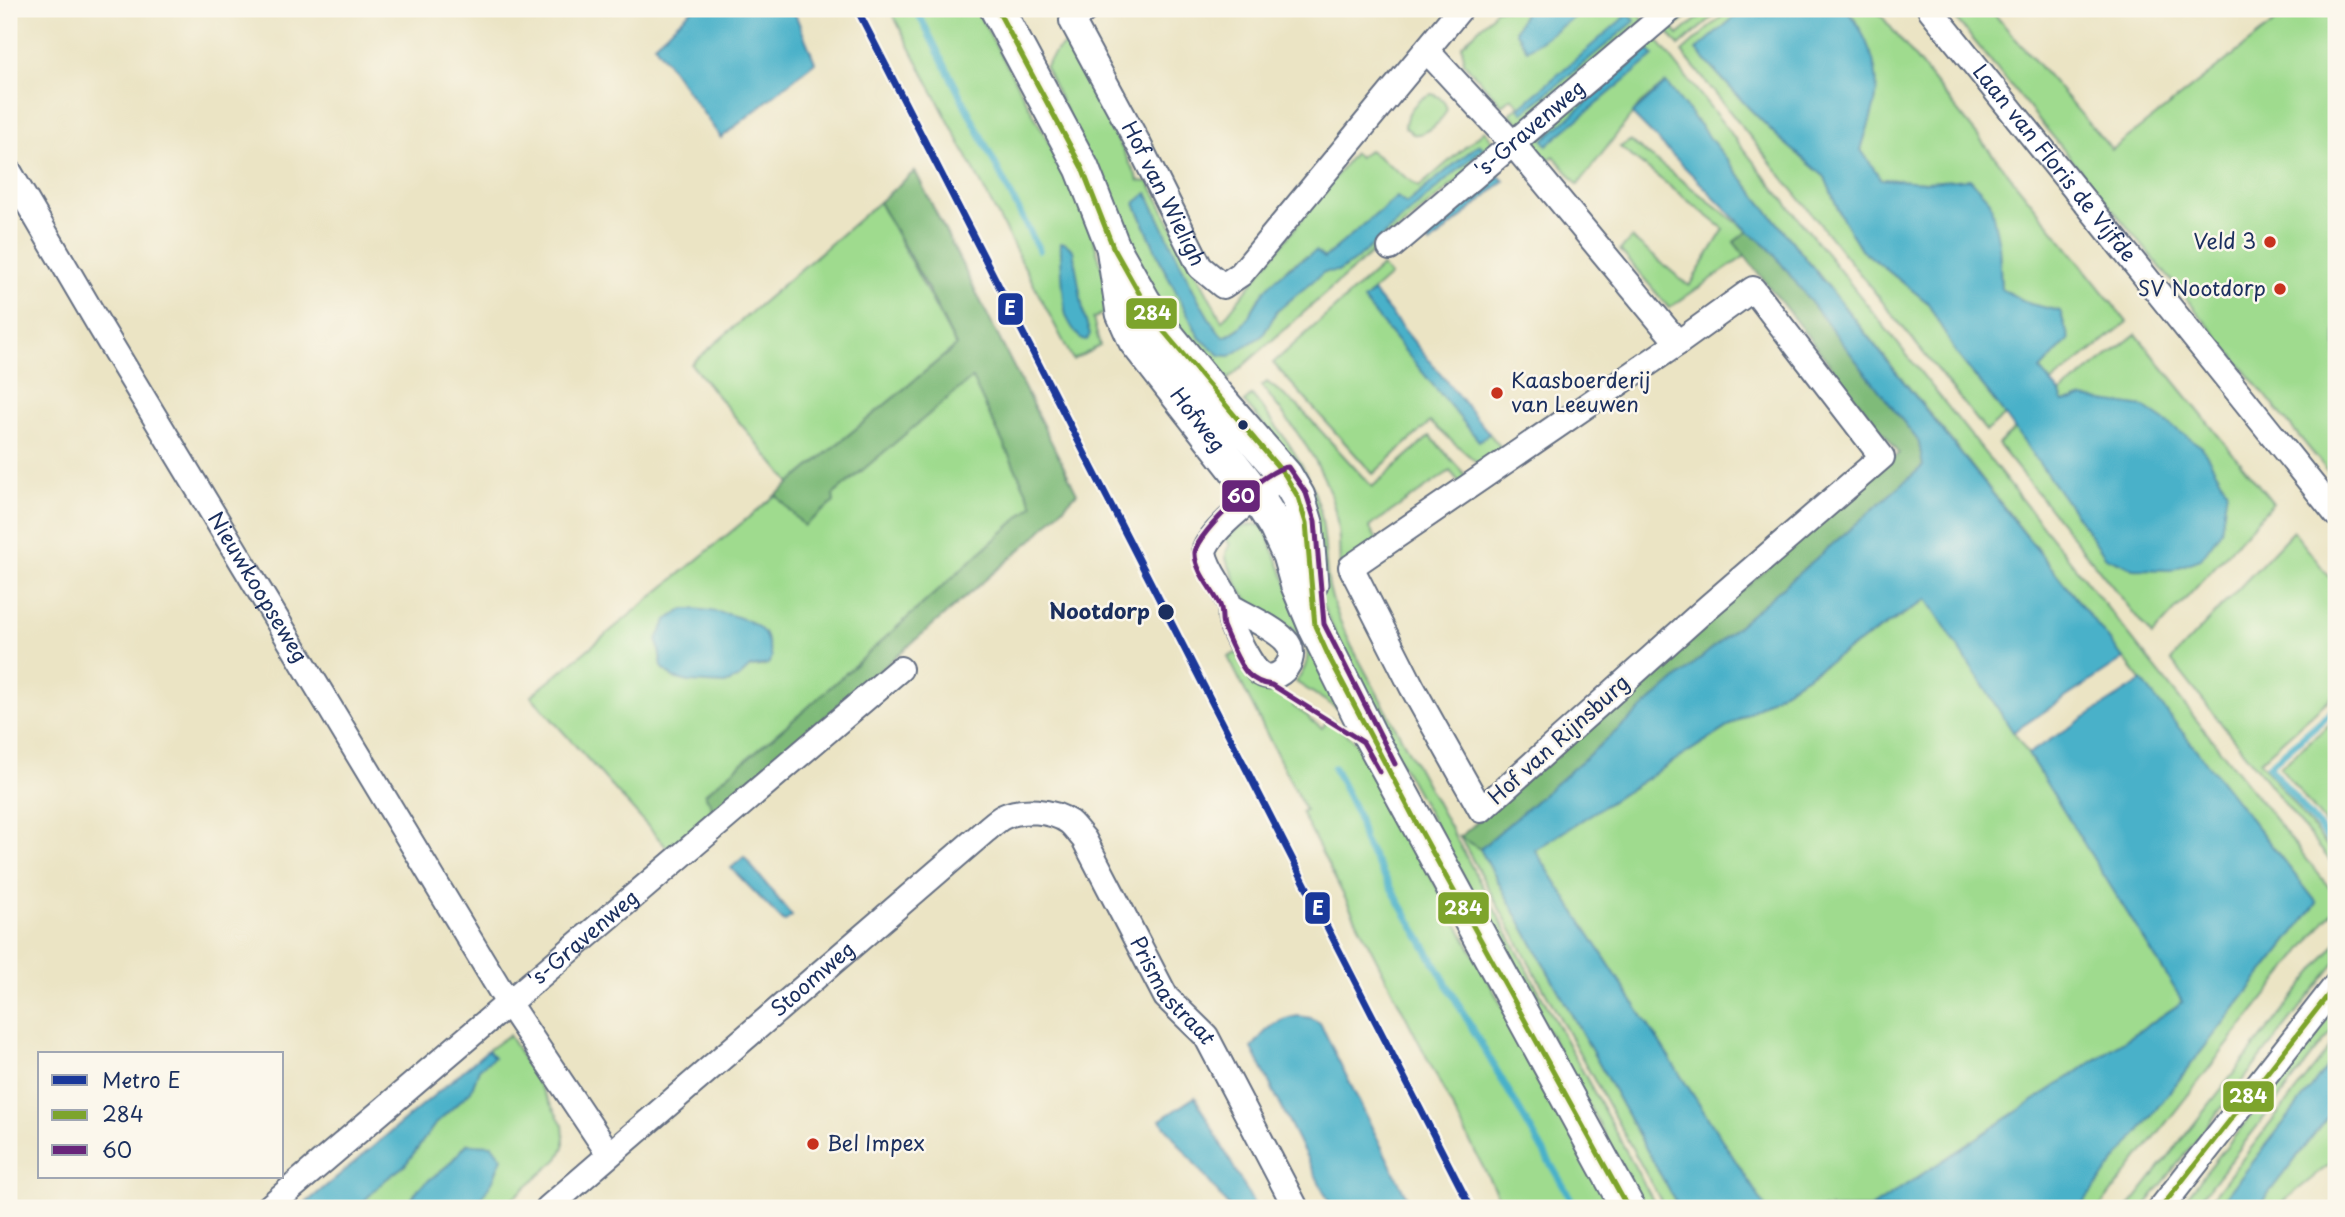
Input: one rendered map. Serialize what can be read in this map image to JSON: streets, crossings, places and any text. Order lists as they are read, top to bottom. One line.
{"streets":{"main road":["Hofweg"],"street":["'s-Gravenweg","Laan van Floris de Vijfde","Hof van Wieligh","Nieuwkoopseweg","Hof van Rijnsburg","Stoomweg","Prismastraat"]},"crossings":[["'s-Gravenweg","Nieuwkoopseweg"],["Stoomweg","Prismastraat"]],"places":["Veld 3","SV Nootdorp","Kaasboerderij van Leeuwen","Nootdorp","Bel Impex"],"lines":["metro line E","transit line 284","transit line 60"],"legend":["Metro E","284","60"]}
